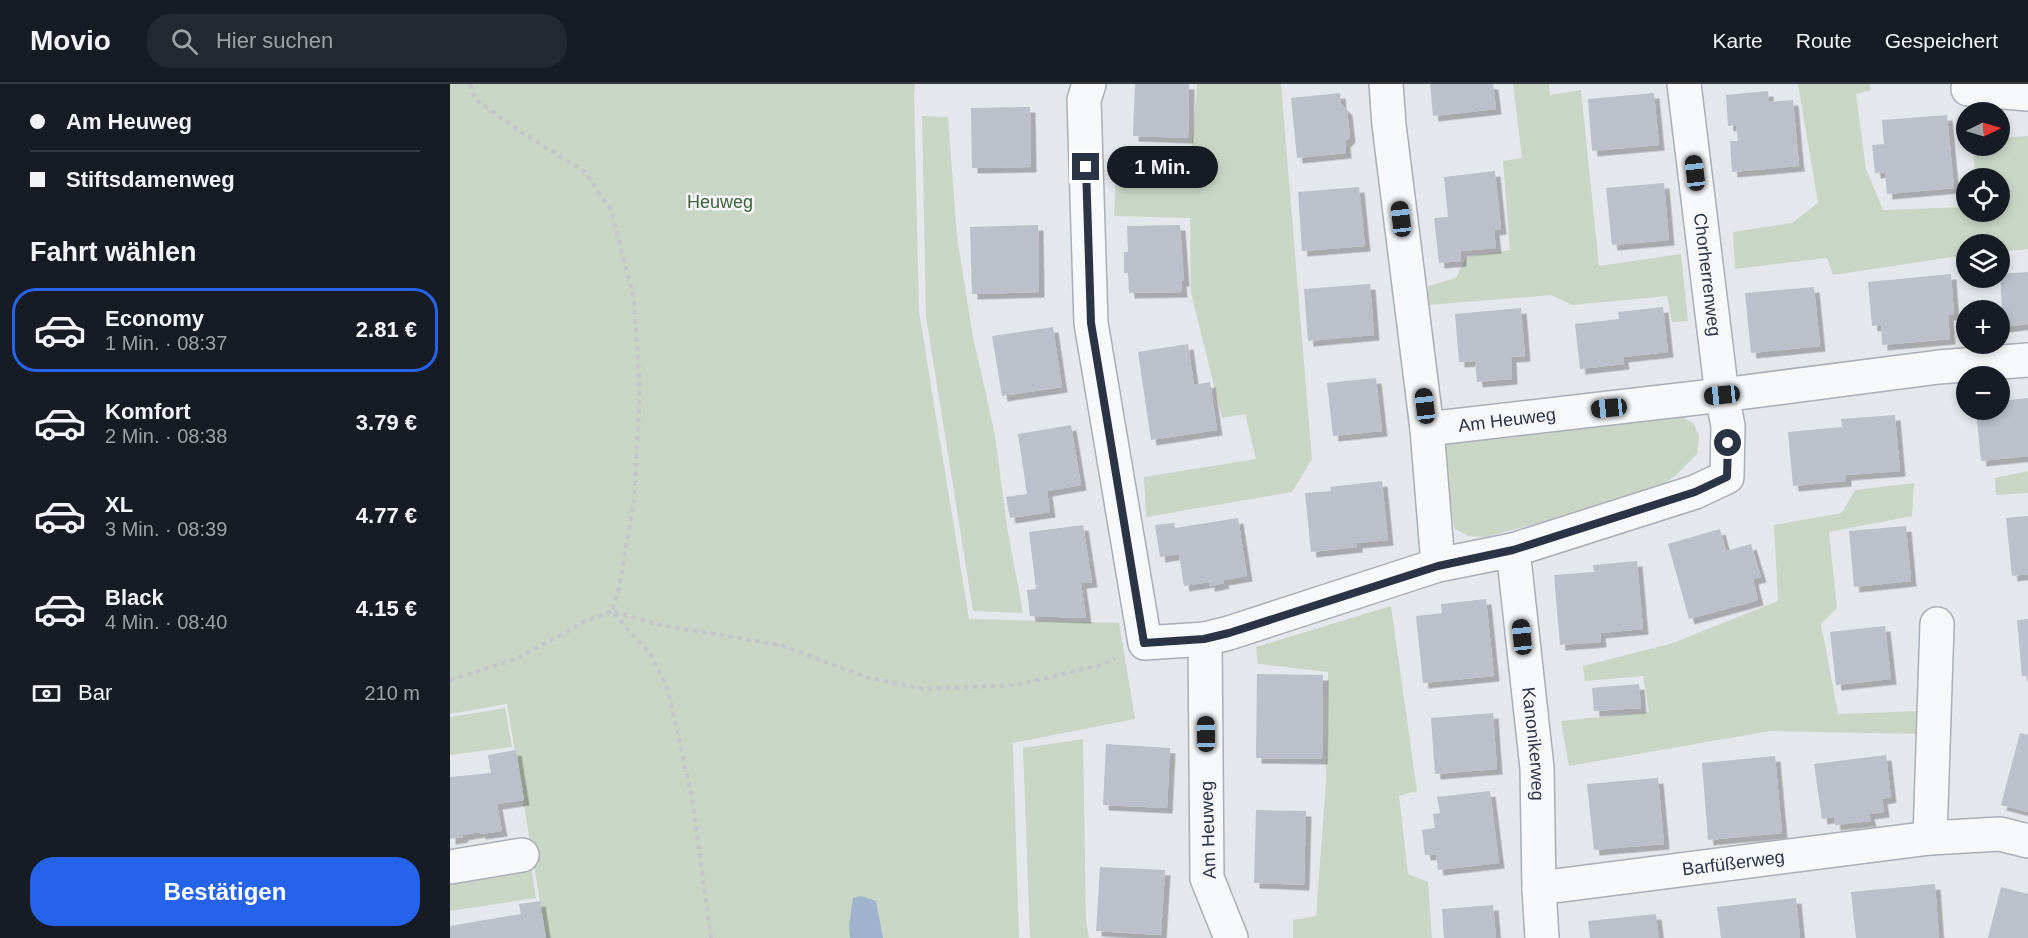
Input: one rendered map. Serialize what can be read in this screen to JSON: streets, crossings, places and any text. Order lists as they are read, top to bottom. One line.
{"streets":{"street":["Chorherrenweg","Am Heuweg","Kanonikerweg","Barfüßerweg"]},"crossings":[["Chorherrenweg","Am Heuweg"],["Kanonikerweg","Barfüßerweg"]],"parks":["Heuweg"],"north":"right","page":{"header":"Movio","search":"Hier suchen","nav":["Karte","Route","Gespeichert"],"banner":["Am Heuweg","Stiftsdamenweg"],"map_buttons":["+","−"],"bubble":"1 Min.","heading":"Fahrt wählen","list":[{"name":"Economy","note":"1 Min. · 08:37","value":"2.81 €"},{"name":"Komfort","note":"2 Min. · 08:38","value":"3.79 €"},{"name":"XL","note":"3 Min. · 08:39","value":"4.77 €"},{"name":"Black","note":"4 Min. · 08:40","value":"4.15 €"}],"pay":["Bar","210 m"],"buttons":"Bestätigen"}}
